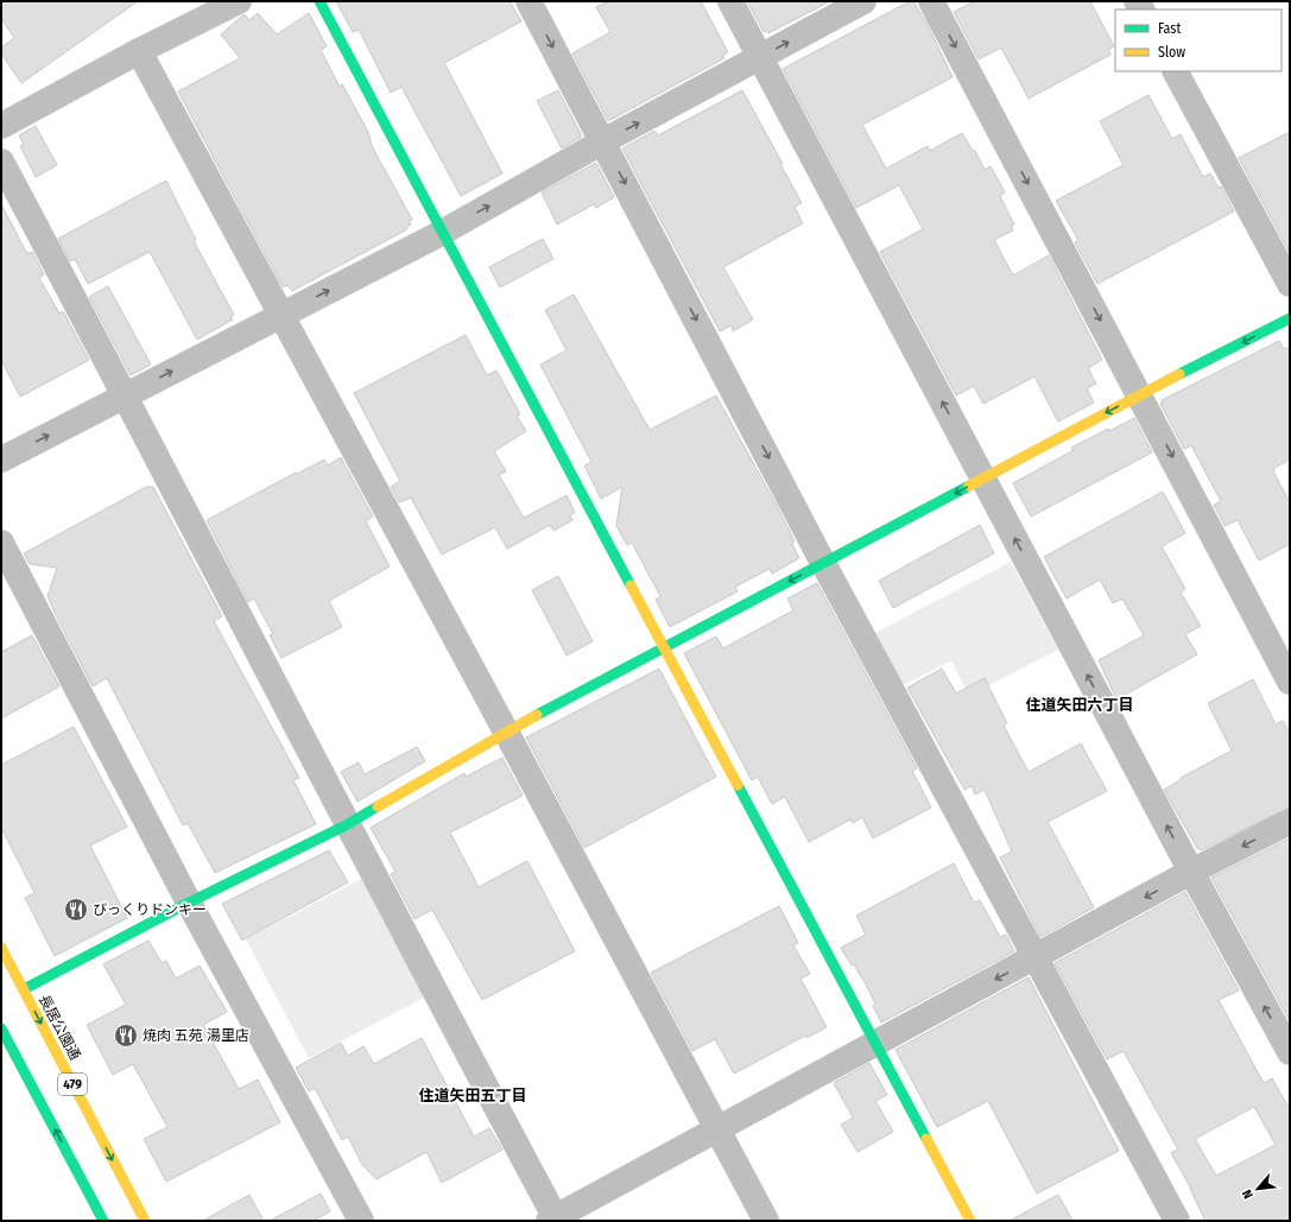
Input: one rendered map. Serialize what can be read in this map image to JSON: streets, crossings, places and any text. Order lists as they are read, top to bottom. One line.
{"streets":{"main road":["長居公園通","479"]},"districts":["住道矢田六丁目","住道矢田五丁目"],"places":{"restaurant":["びっくりドンキー","焼肉 五苑 湯里店"]},"legend":["Fast","Slow"],"north":"bottom left"}
